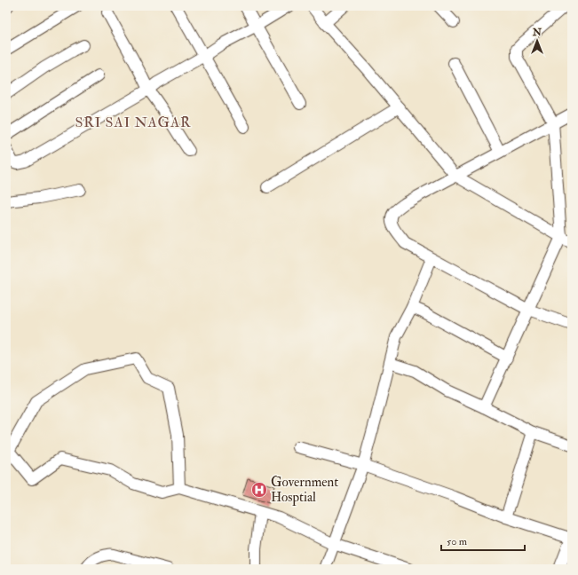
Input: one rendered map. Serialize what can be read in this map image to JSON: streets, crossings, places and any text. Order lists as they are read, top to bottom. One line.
{"districts":["SRI SAI NAGAR"],"places":{"hospital":["Government Hosptial"]},"scale_bar":"50 m","north":"top"}
